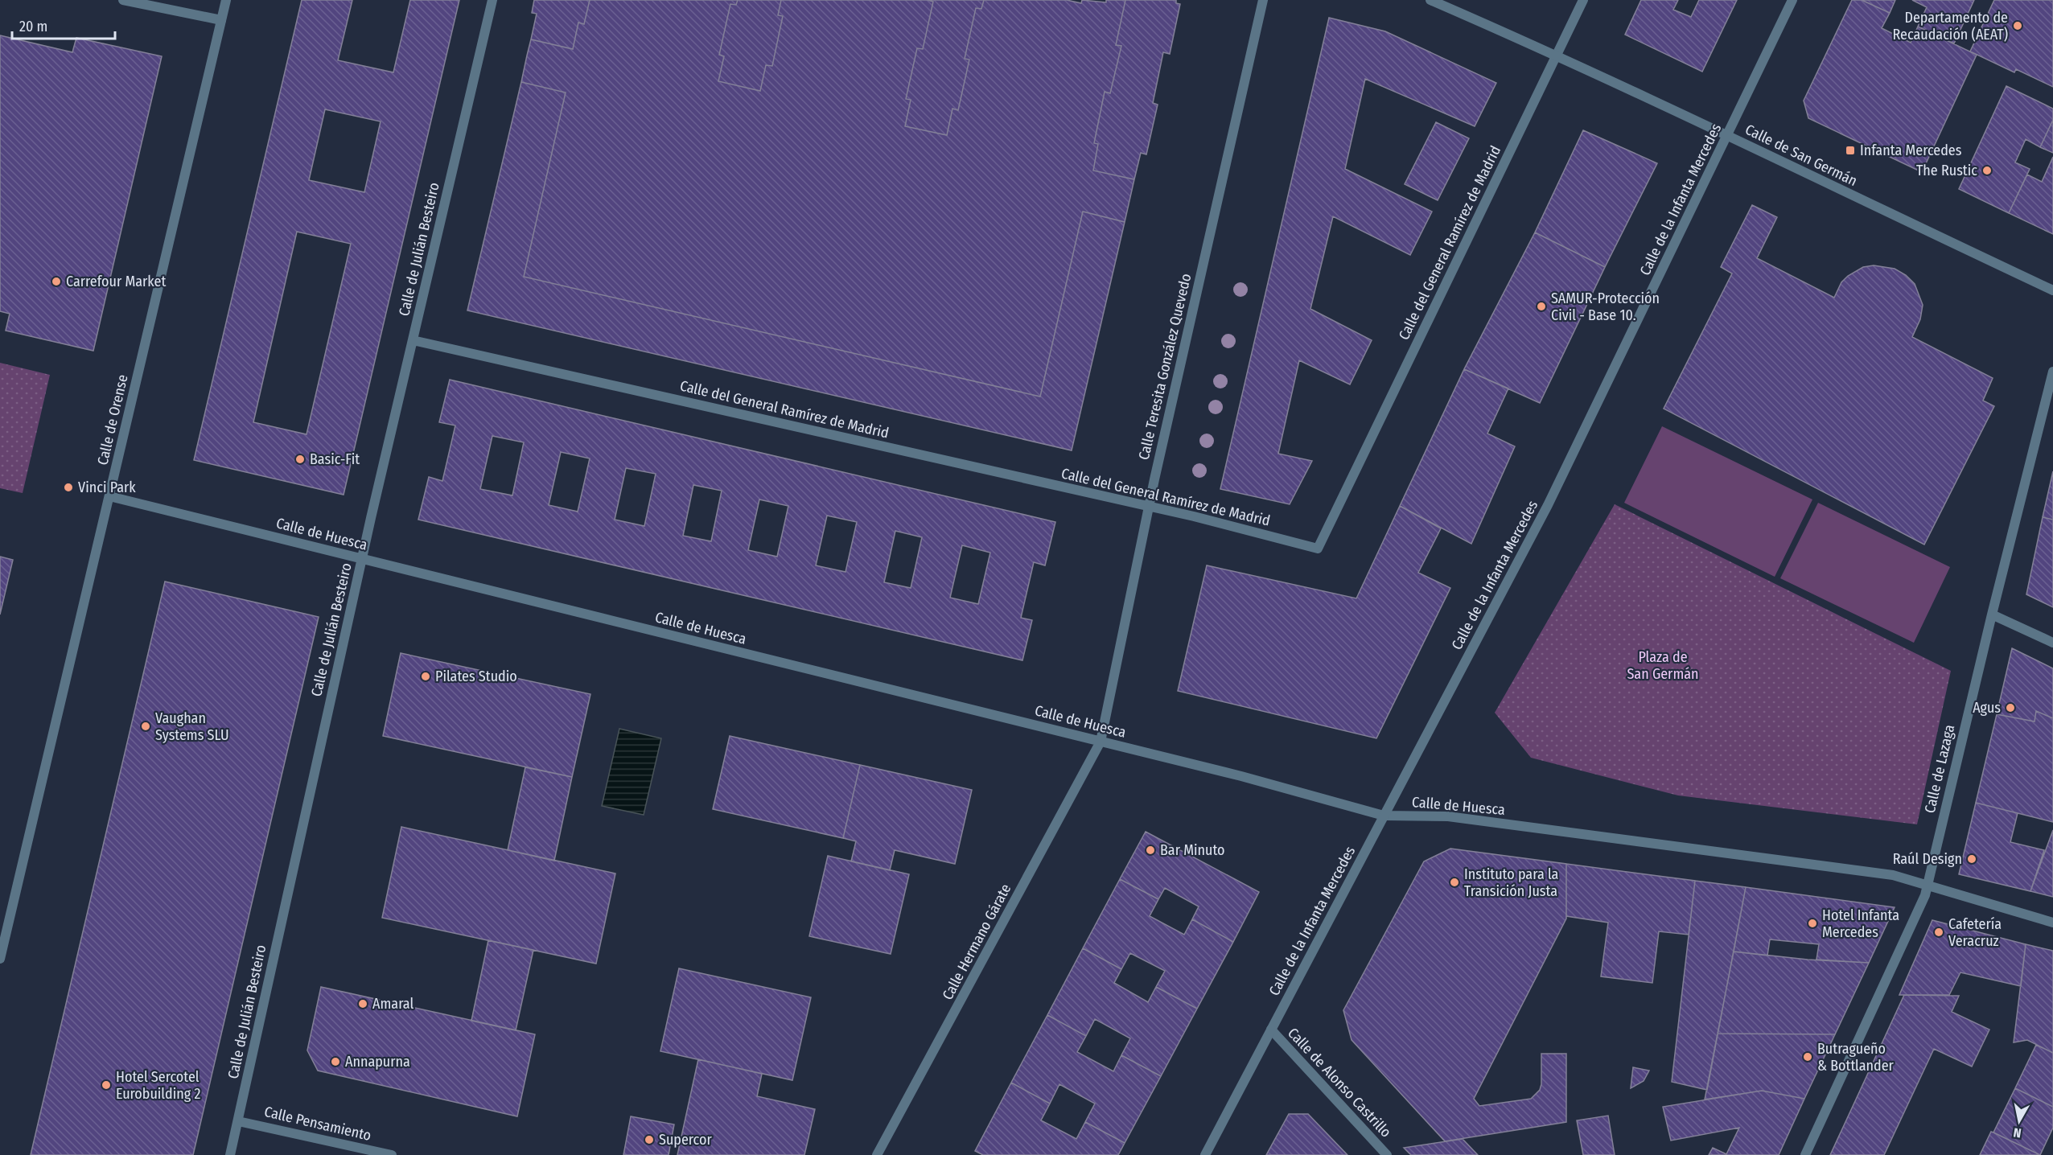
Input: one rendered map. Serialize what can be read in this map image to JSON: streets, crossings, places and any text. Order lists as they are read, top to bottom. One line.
{"streets":{"street":["Calle de San Germán","Calle de la Infanta Mercedes","Calle del General Ramírez de Madrid","Calle de Julián Besteiro","Calle Teresita González Quevedo","Calle de Orense","Calle de Huesca","Calle de Lazaga","Calle Hermano Gárate","Calle de Alonso Castrillo","Calle Pensamiento"]},"crossings":[["Calle de San Germán","Calle de la Infanta Mercedes"],["Calle de San Germán","Calle del General Ramírez de Madrid"],["Calle de la Infanta Mercedes","Calle de Huesca"],["Calle de la Infanta Mercedes","Calle de Alonso Castrillo"],["Calle del General Ramírez de Madrid","Calle de Julián Besteiro"],["Calle del General Ramírez de Madrid","Calle Teresita González Quevedo"],["Calle de Julián Besteiro","Calle de Huesca"],["Calle de Julián Besteiro","Calle Pensamiento"],["Calle Teresita González Quevedo","Calle de Huesca"],["Calle Teresita González Quevedo","Calle Hermano Gárate"],["Calle de Orense","Calle de Huesca"],["Calle de Huesca","Calle de Lazaga"],["Calle de Huesca","Calle Hermano Gárate"]],"parks":["Plaza de San Germán"],"places":{"other":["Departamento de Recaudación (AEAT)","The Rustic","Carrefour Market","SAMUR-Protección Civil - Base 10.","Basic-Fit","Vinci Park","Pilates Studio","Agus","Vaughan Systems SLU","Bar Minuto","Raúl Design","Instituto para la Transición Justa","Hotel Infanta Mercedes","Cafetería Veracruz","Amaral","Butragueño & Bottlander","Annapurna","Hotel Sercotel Eurobuilding 2","Supercor"],"transit":["Infanta Mercedes"]},"scale_bar":"20 m","north":"bottom"}
